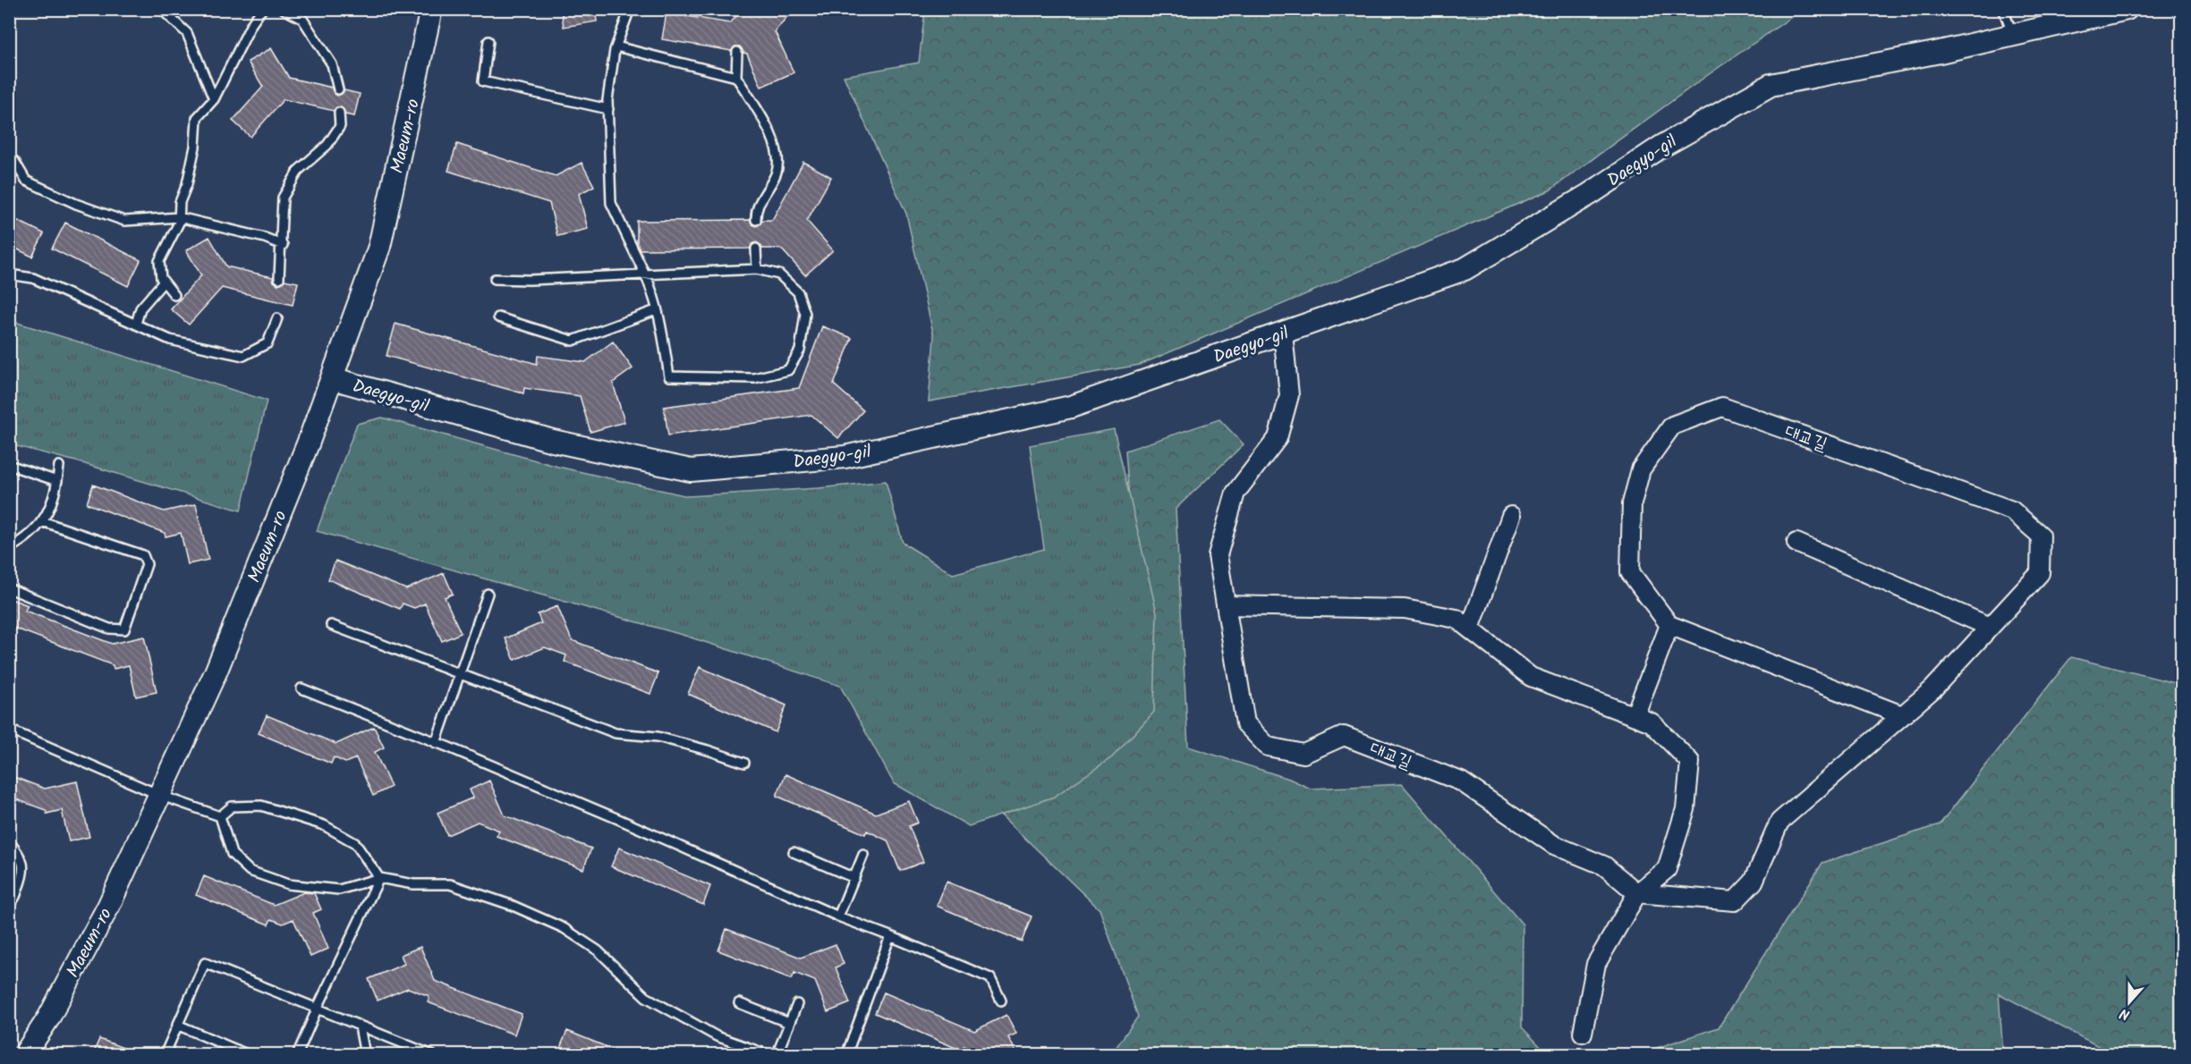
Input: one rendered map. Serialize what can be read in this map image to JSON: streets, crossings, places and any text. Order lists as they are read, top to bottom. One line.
{"streets":{"street":["Maeum-ro","Daegyo-gil","대교길"]},"crossings":[["Maeum-ro","Daegyo-gil"],["Daegyo-gil","대교길"]],"north":"bottom"}
